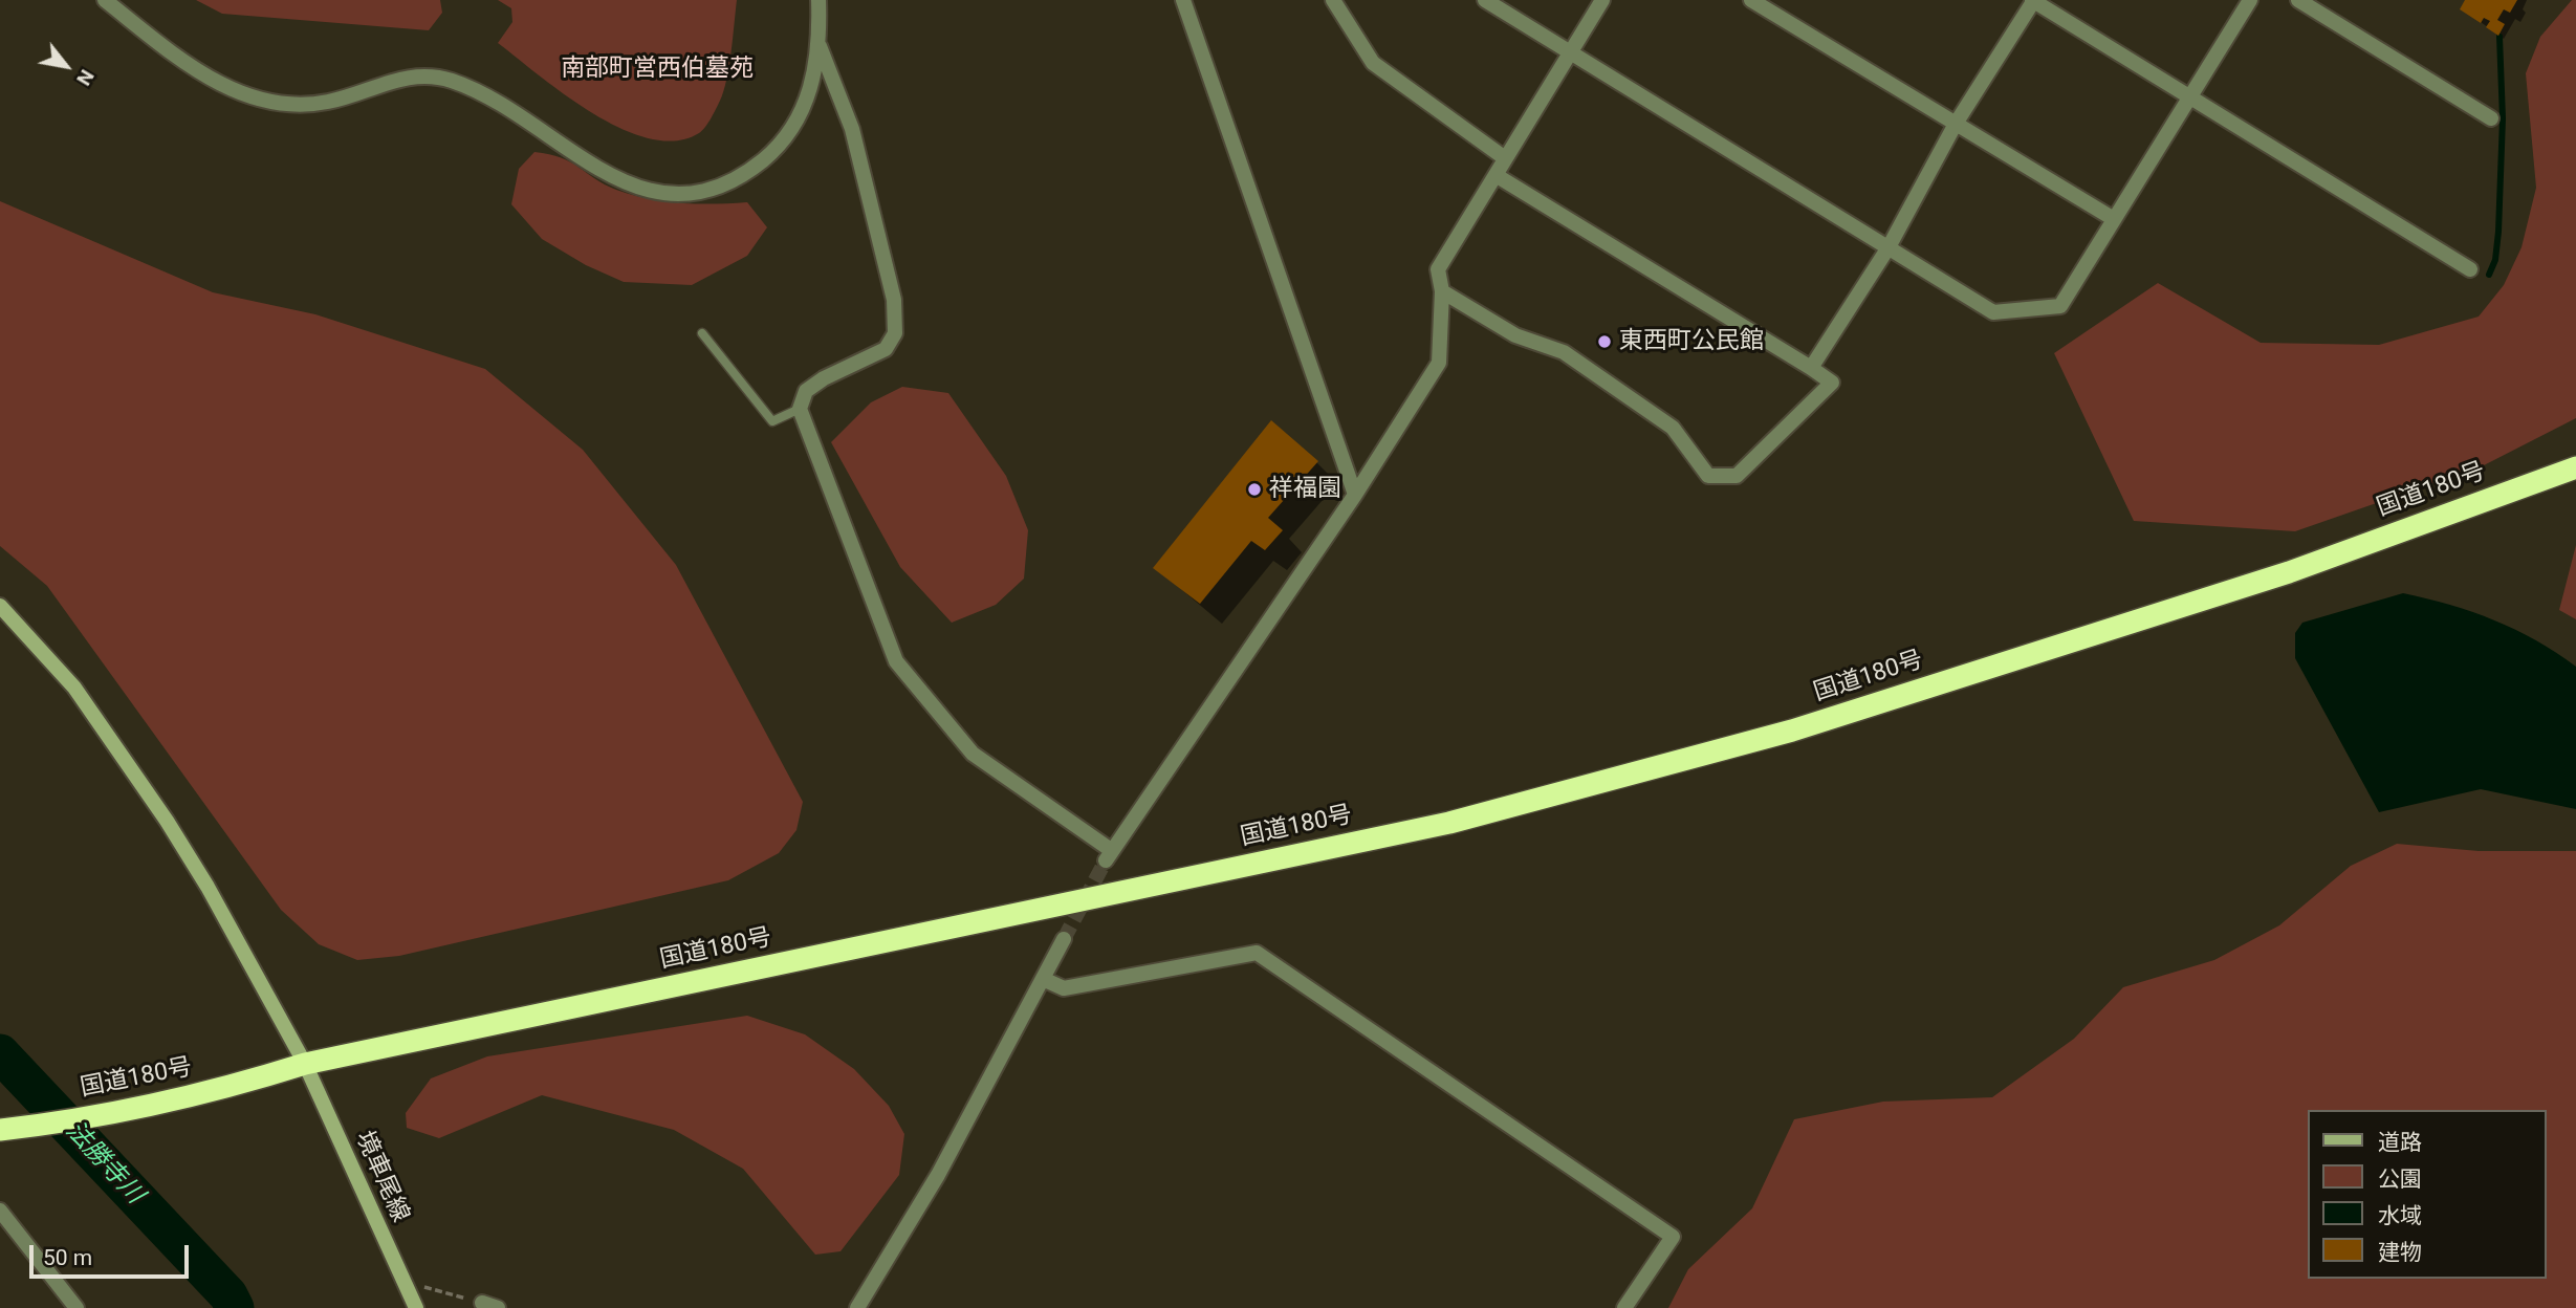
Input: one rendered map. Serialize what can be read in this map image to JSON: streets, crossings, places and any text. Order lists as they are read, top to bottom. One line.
{"streets":{"highway":["国道180号"],"street":["境車尾線"]},"crossings":[["国道180号","境車尾線"]],"water":["法勝寺川"],"parks":["南部町営西伯墓苑"],"places":["東西町公民館","祥福園"],"legend":["道路","公園","水域","建物"],"scale_bar":"50 m","north":"bottom right"}
